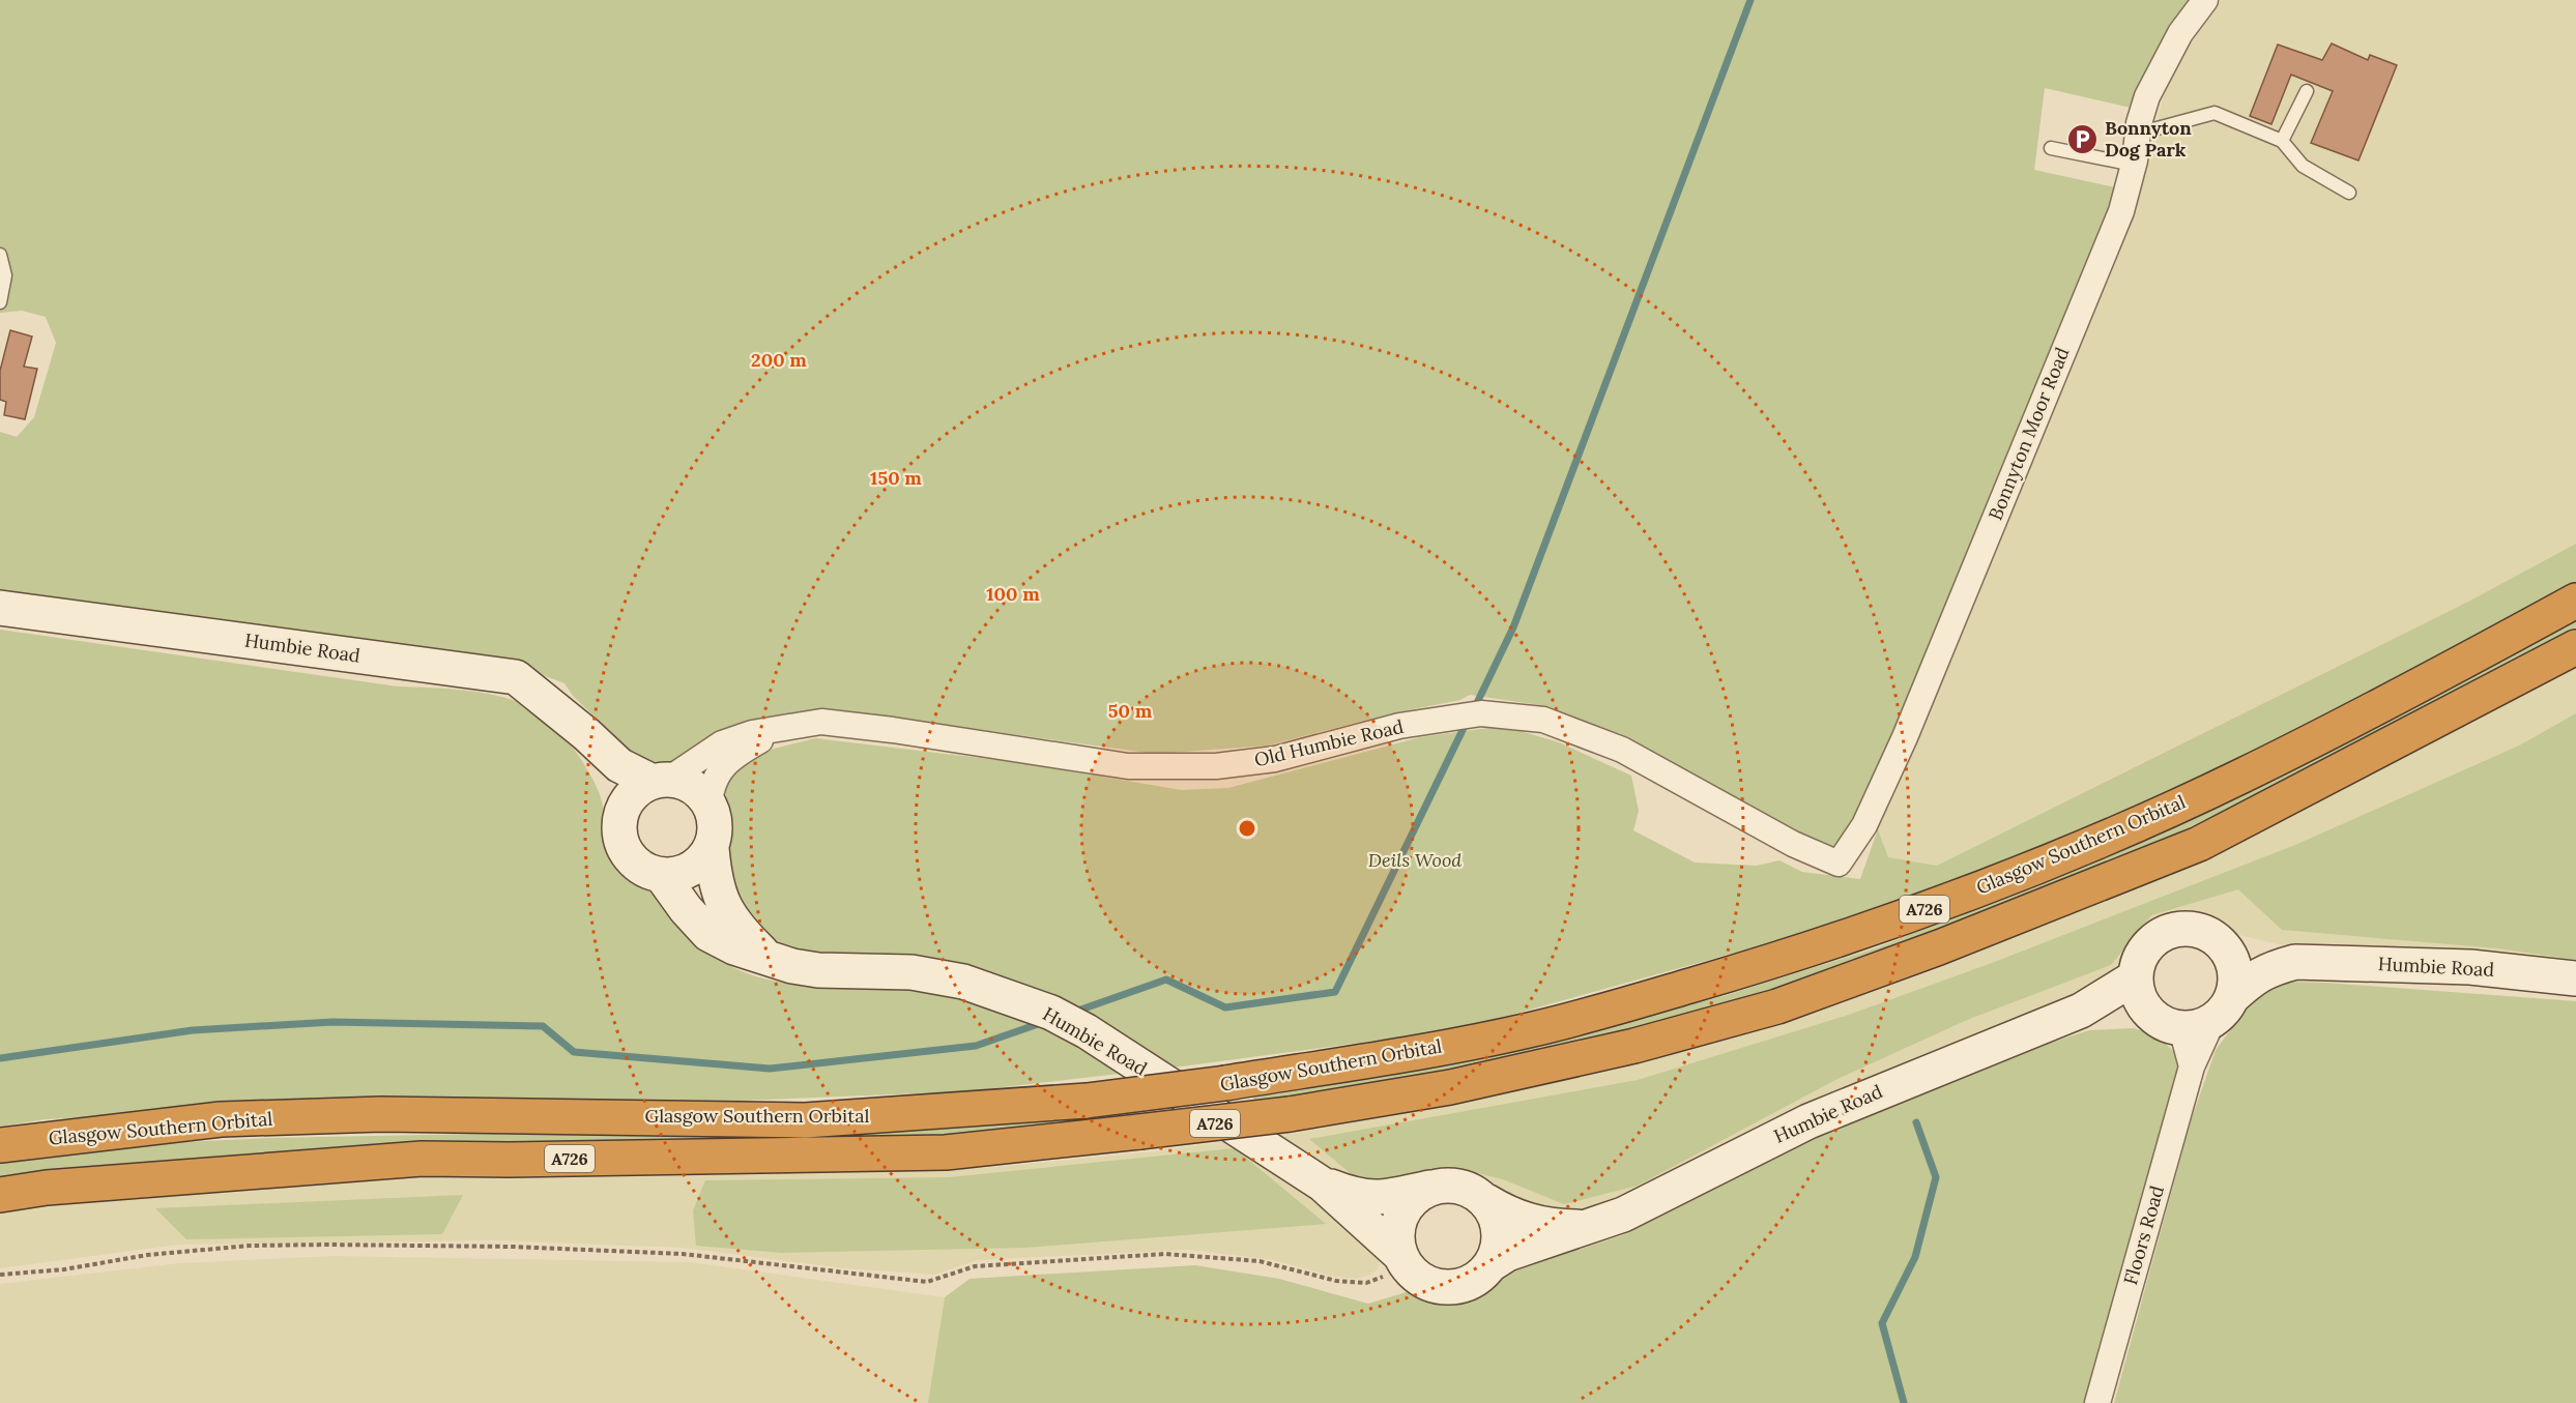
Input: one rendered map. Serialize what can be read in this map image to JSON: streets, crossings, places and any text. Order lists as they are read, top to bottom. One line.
{"streets":{"highway":["Glasgow Southern Orbital","A726"],"street":["Bonnyton Moor Road","Humbie Road","Old Humbie Road","Floors Road"]},"crossings":[["Bonnyton Moor Road","Old Humbie Road"],["Humbie Road","Floors Road"]],"parks":["Deils Wood"],"places":{"parking":["Bonnyton Dog Park"]},"rings":["200 m","150 m","100 m","50 m"]}
